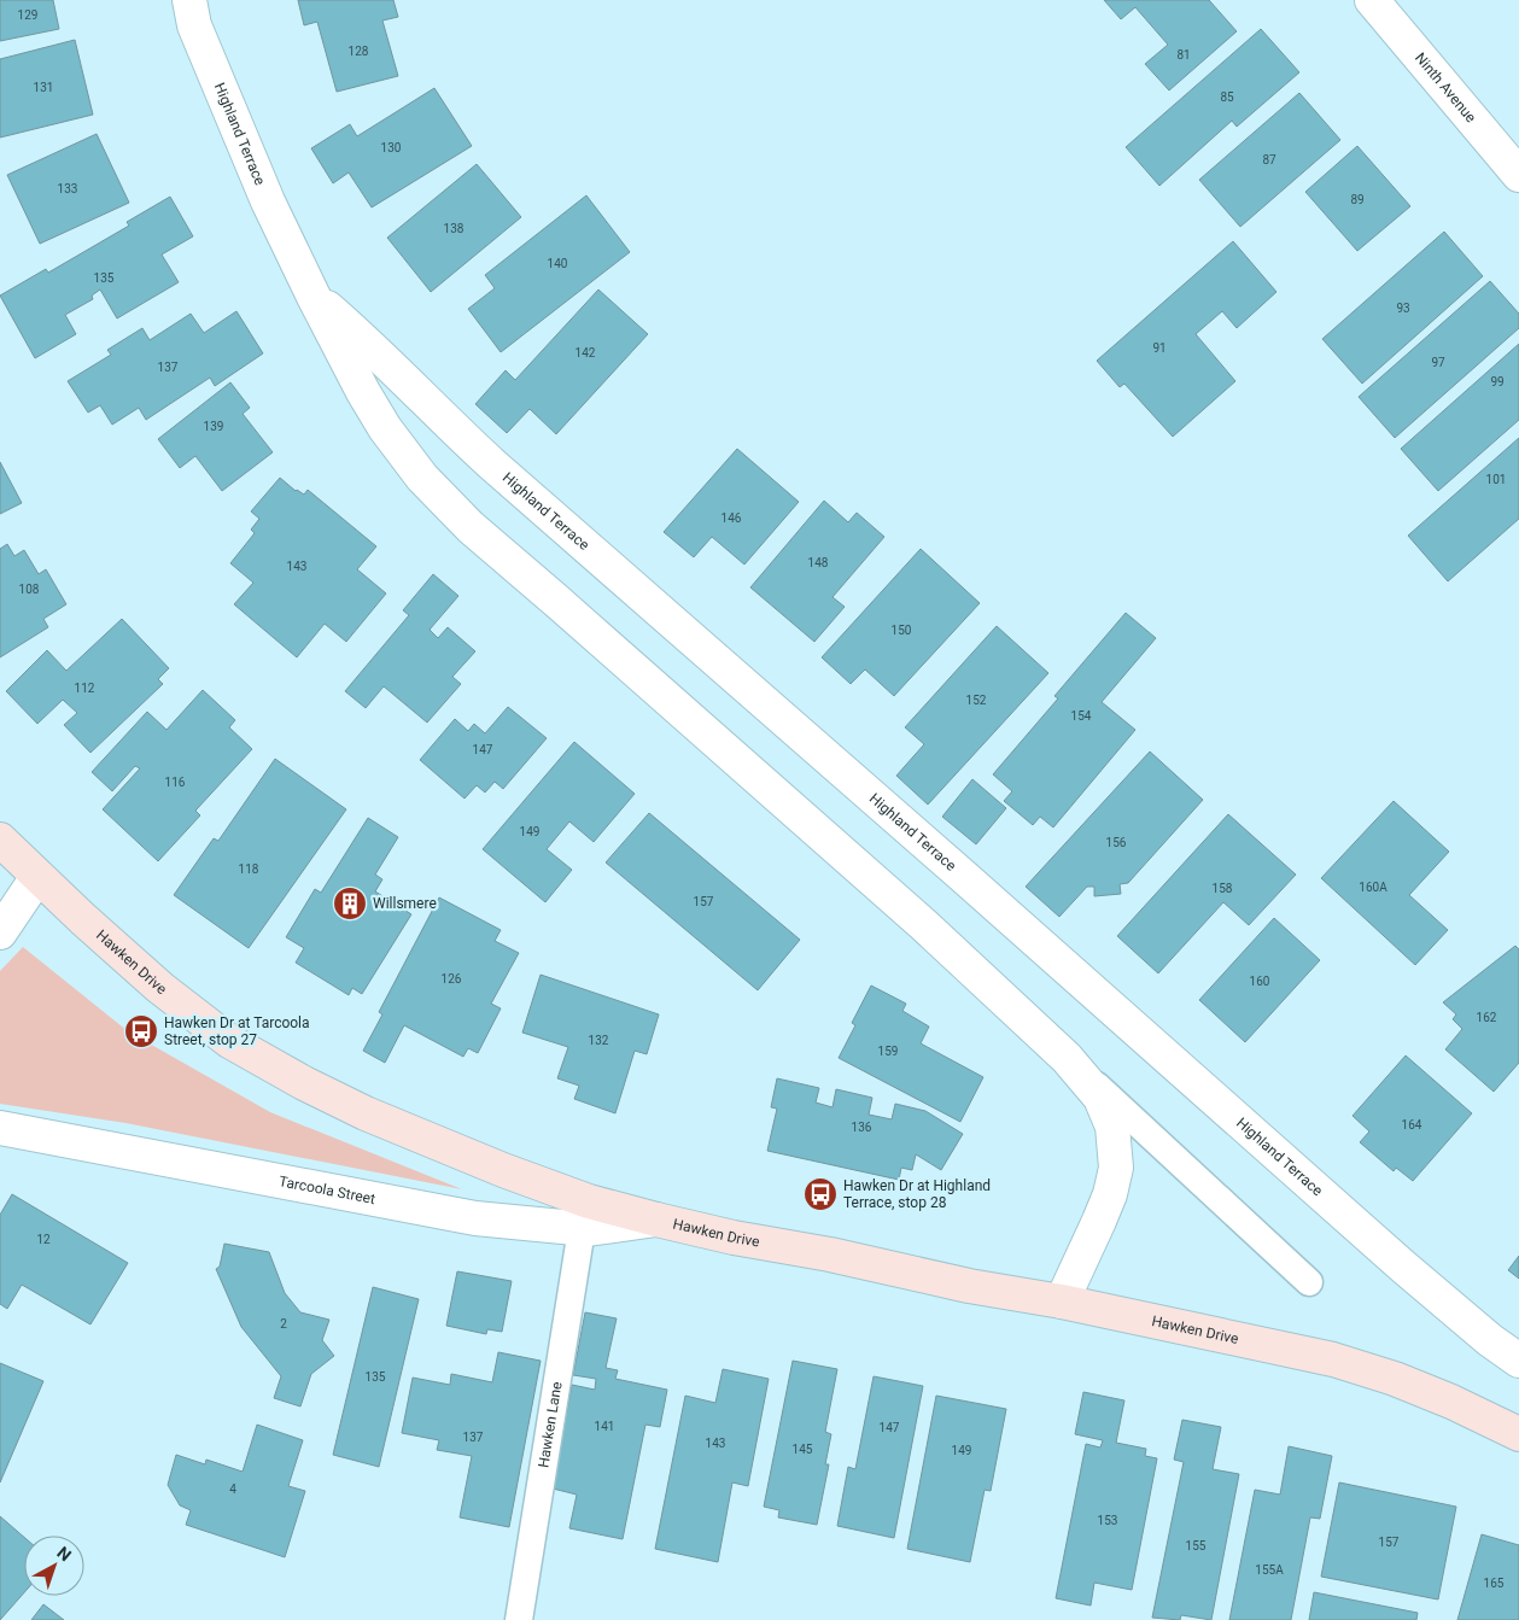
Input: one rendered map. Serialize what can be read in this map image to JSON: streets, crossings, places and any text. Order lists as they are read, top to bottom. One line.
{"streets":{"main road":["Hawken Drive"],"street":["Ninth Avenue","Highland Terrace","Tarcoola Street"],"lane":["Hawken Lane"]},"crossings":[["Highland Terrace","Hawken Drive"],["Hawken Drive","Tarcoola Street"],["Tarcoola Street","Hawken Lane"]],"places":{"building":["Willsmere"],"bus stop":["Hawken Dr at Tarcoola Street, stop 27","Hawken Dr at Highland Terrace, stop 28"]},"house_numbers":["129","128","81","131","85","130","87","133","89","138","140","135","93","91","142","97","137","99","139","101","146","148","143","108","150","112","152","154","147","116","149","156","118","160A","158","157","126","160","162","132","159","164","136","12","2","135","141","147","137","143","145","149","4","153","157","155","155A","165"],"north":"top right"}
